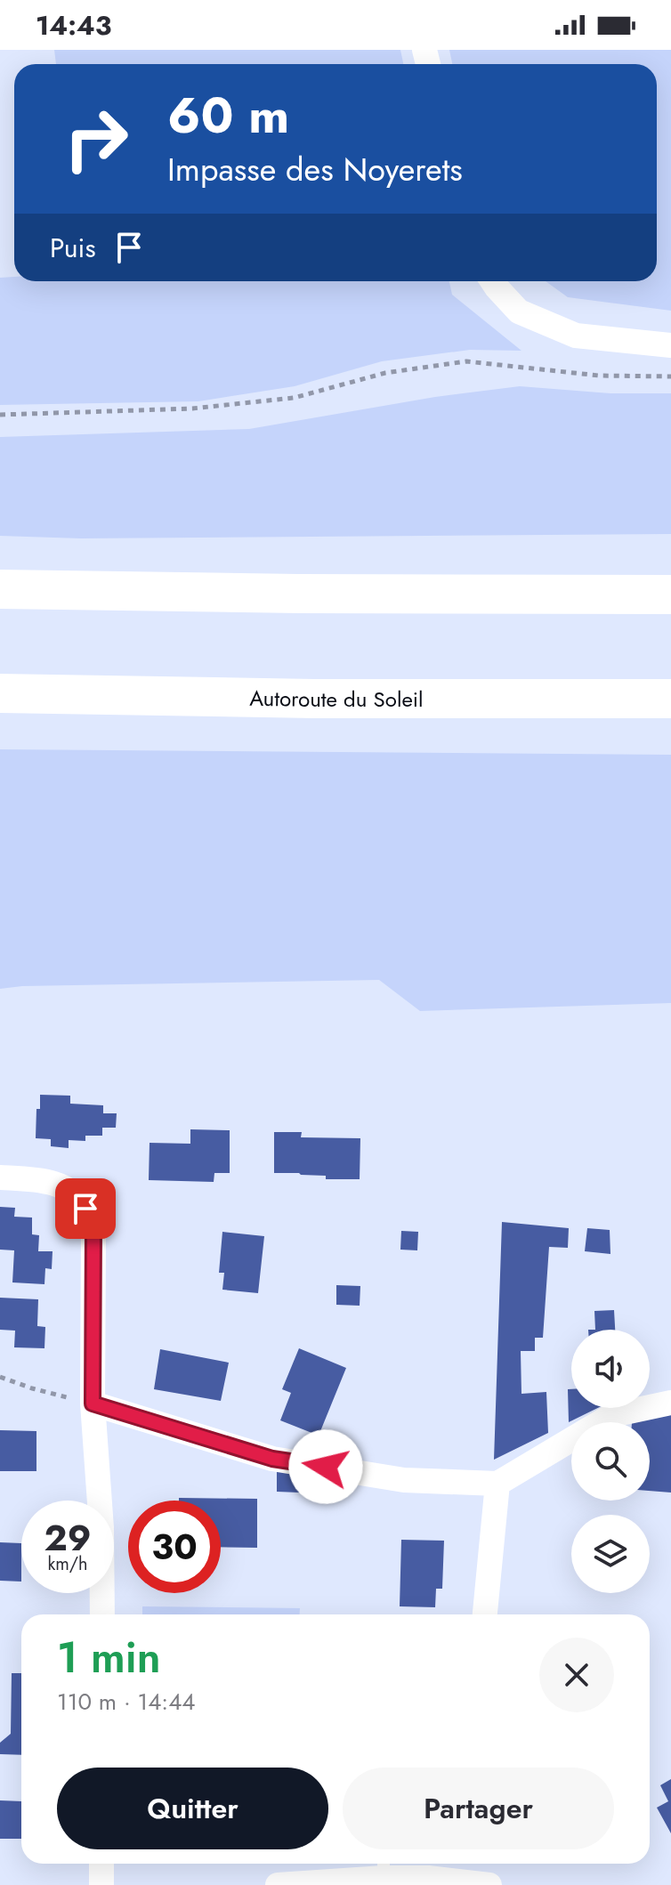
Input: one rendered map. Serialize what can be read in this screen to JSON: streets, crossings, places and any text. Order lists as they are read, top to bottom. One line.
{"streets":{"highway":["Autoroute du Soleil"]},"page":{"status":"14:43","turn":["60 m","Impasse des Noyerets"],"then":"Puis","speed":"29 km/h","limit":"30","heading":["1 min","110 m · 14:44"],"buttons":["Quitter","Partager"]}}
